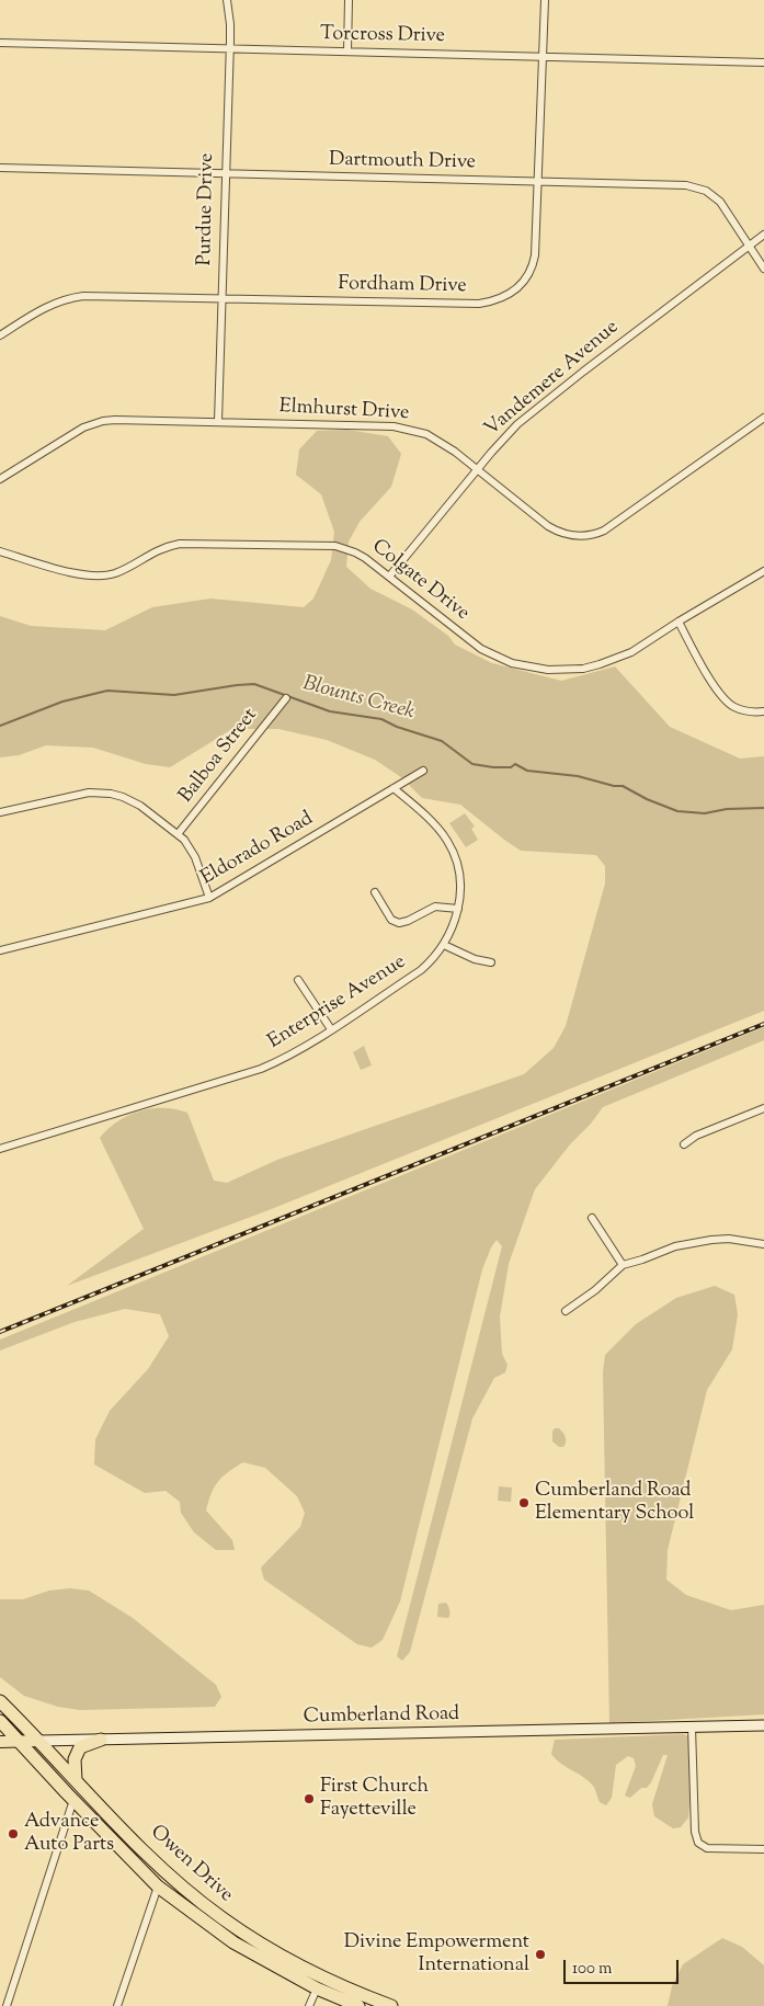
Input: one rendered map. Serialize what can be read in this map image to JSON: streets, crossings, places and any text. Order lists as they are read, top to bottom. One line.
{"streets":{"highway":["Owen Drive"],"main road":["Cumberland Road"],"street":["Torcross Drive","Dartmouth Drive","Purdue Drive","Fordham Drive","Vandemere Avenue","Elmhurst Drive","Colgate Drive","Balboa Street","Eldorado Road","Enterprise Avenue"]},"crossings":[["Torcross Drive","Purdue Drive"],["Torcross Drive","Fordham Drive"],["Dartmouth Drive","Purdue Drive"],["Dartmouth Drive","Fordham Drive"],["Dartmouth Drive","Vandemere Avenue"],["Purdue Drive","Fordham Drive"],["Purdue Drive","Elmhurst Drive"],["Vandemere Avenue","Elmhurst Drive"],["Vandemere Avenue","Colgate Drive"],["Eldorado Road","Enterprise Avenue"],["Cumberland Road","Owen Drive"]],"water":["Blounts Creek"],"places":["Cumberland Road Elementary School","First Church Fayetteville","Advance Auto Parts","Divine Empowerment International"],"scale_bar":"100 m"}
